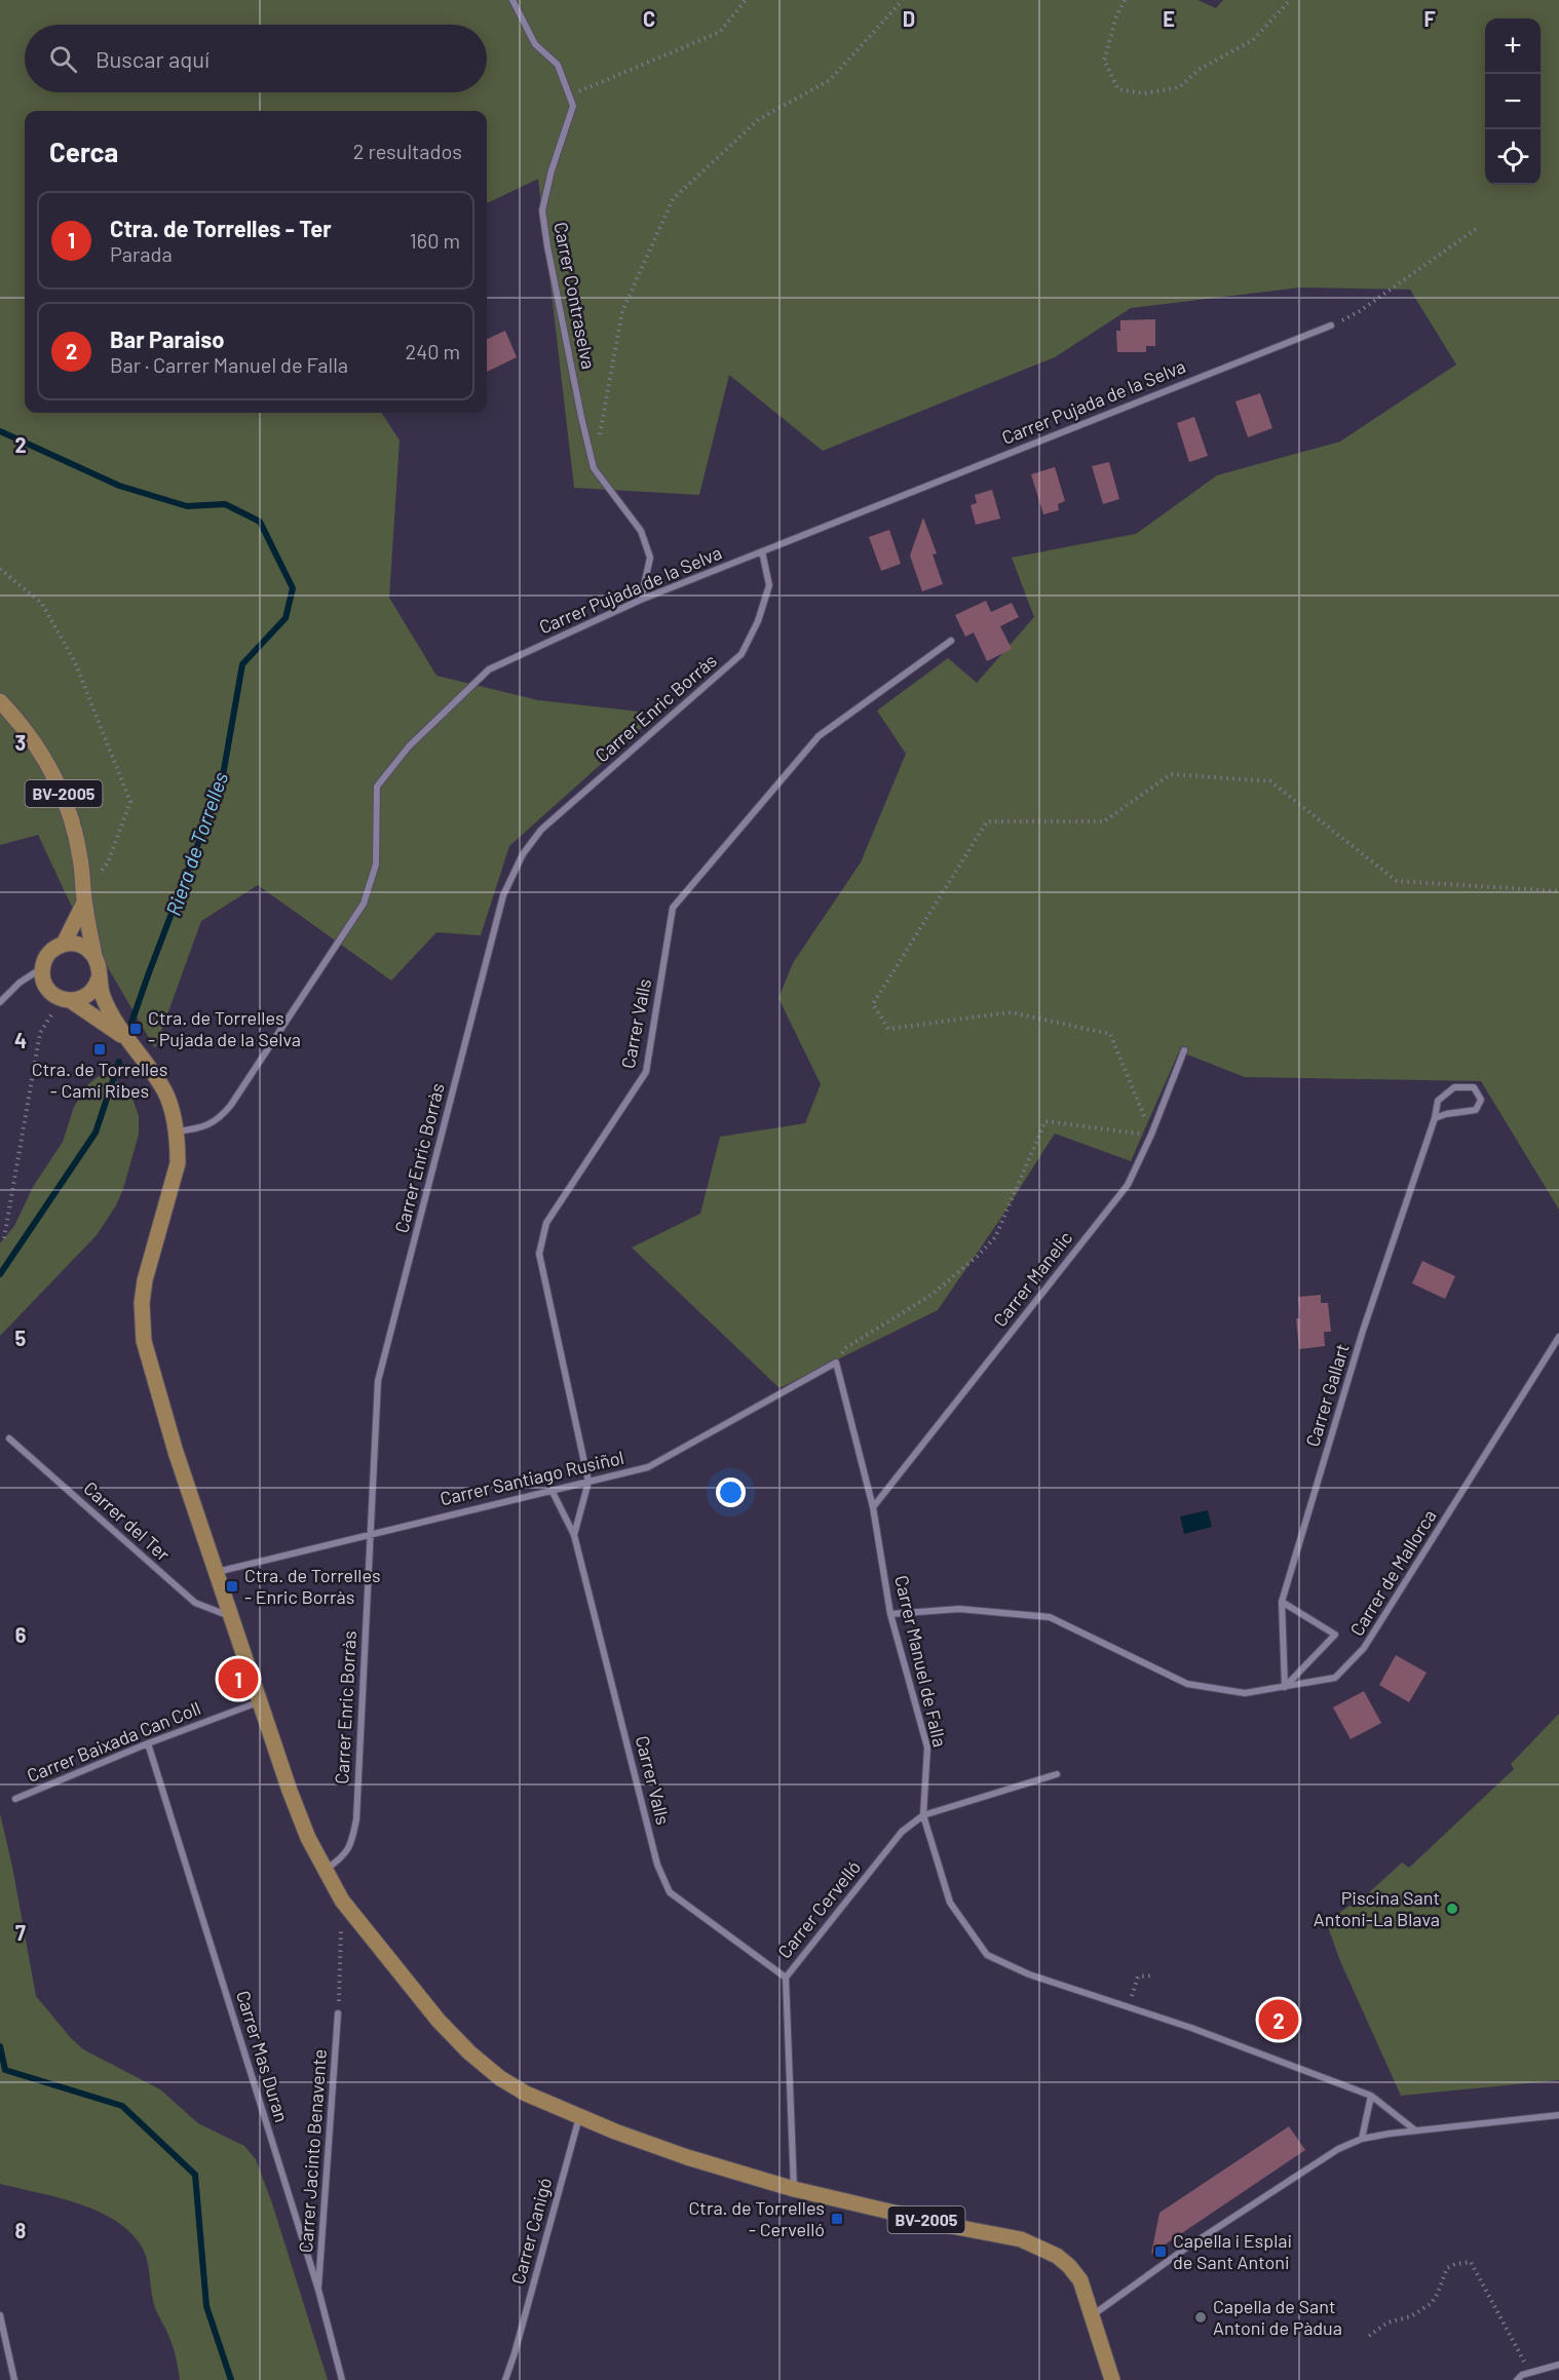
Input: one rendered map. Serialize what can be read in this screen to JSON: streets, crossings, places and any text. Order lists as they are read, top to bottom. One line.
{"streets":{"main road":["BV-2005"],"street":["Carrer Contraselva","Carrer Pujada de la Selva","Carrer Enric Borràs","Carrer Valls","Carrer Manelic","Carrer Gallart","Carrer Santiago Rusiñol","Carrer del Ter","Carrer de Mallorca","Carrer Manuel de Falla","Carrer Baixada Can Coll","Carrer Cervelló","Carrer Mas Duran","Carrer Jacinto Benavente","Carrer Canigó"]},"crossings":[["Carrer Contraselva","Carrer Pujada de la Selva"],["Carrer Pujada de la Selva","Carrer Enric Borràs"],["Carrer Pujada de la Selva","BV-2005"],["Carrer Enric Borràs","BV-2005"],["Carrer Enric Borràs","Carrer Santiago Rusiñol"],["BV-2005","Carrer Santiago Rusiñol"],["BV-2005","Carrer del Ter"],["BV-2005","Carrer Baixada Can Coll"],["BV-2005","Carrer Cervelló"],["BV-2005","Carrer Canigó"],["Carrer Valls","Carrer Santiago Rusiñol"],["Carrer Valls","Carrer Cervelló"],["Carrer Manelic","Carrer Manuel de Falla"],["Carrer Gallart","Carrer de Mallorca"],["Carrer Santiago Rusiñol","Carrer Manuel de Falla"],["Carrer de Mallorca","Carrer Manuel de Falla"],["Carrer Manuel de Falla","Carrer Cervelló"],["Carrer Baixada Can Coll","Carrer Mas Duran"],["Carrer Mas Duran","Carrer Jacinto Benavente"]],"water":["Riera de Torrelles"],"places":{"transit":["Ctra. de Torrelles - Pujada de la Selva","Ctra. de Torrelles - Camí Ribes","Ctra. de Torrelles - Enric Borràs","Ctra. de Torrelles - Cervelló","Capella i Esplai de Sant Antoni"],"other":["Piscina Sant Antoni-La Blava","Capella de Sant Antoni de Pàdua"]},"page":{"map_buttons":["+","−"],"search":"Buscar aquí","heading":["Cerca","2 resultados"],"list":[{"mark":"1","name":"Ctra. de Torrelles - Ter","note":"Parada","value":"160 m"},{"mark":"2","name":"Bar Paraiso","note":"Bar · Carrer Manuel de Falla","value":"240 m"}],"pins":["1","2"]},"grid":{"columns":["C","D","E","F"],"rows":["2","3","4","5","6","7","8"]}}
